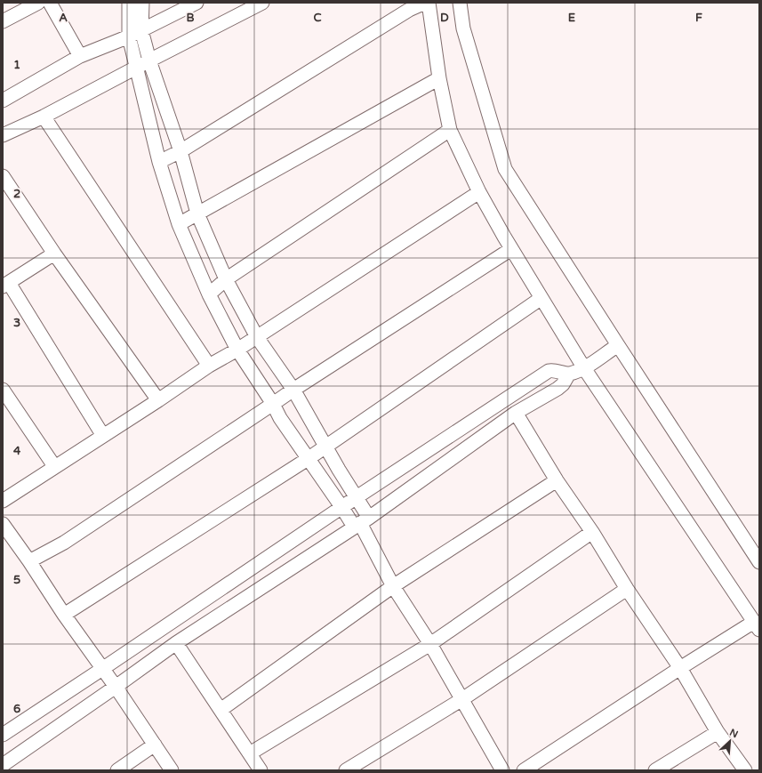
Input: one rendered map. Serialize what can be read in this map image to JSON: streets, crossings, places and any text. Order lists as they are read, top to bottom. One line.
{"north":"top right","grid":{"columns":["A","B","C","D","E","F"],"rows":["1","2","3","4","5","6"]}}
